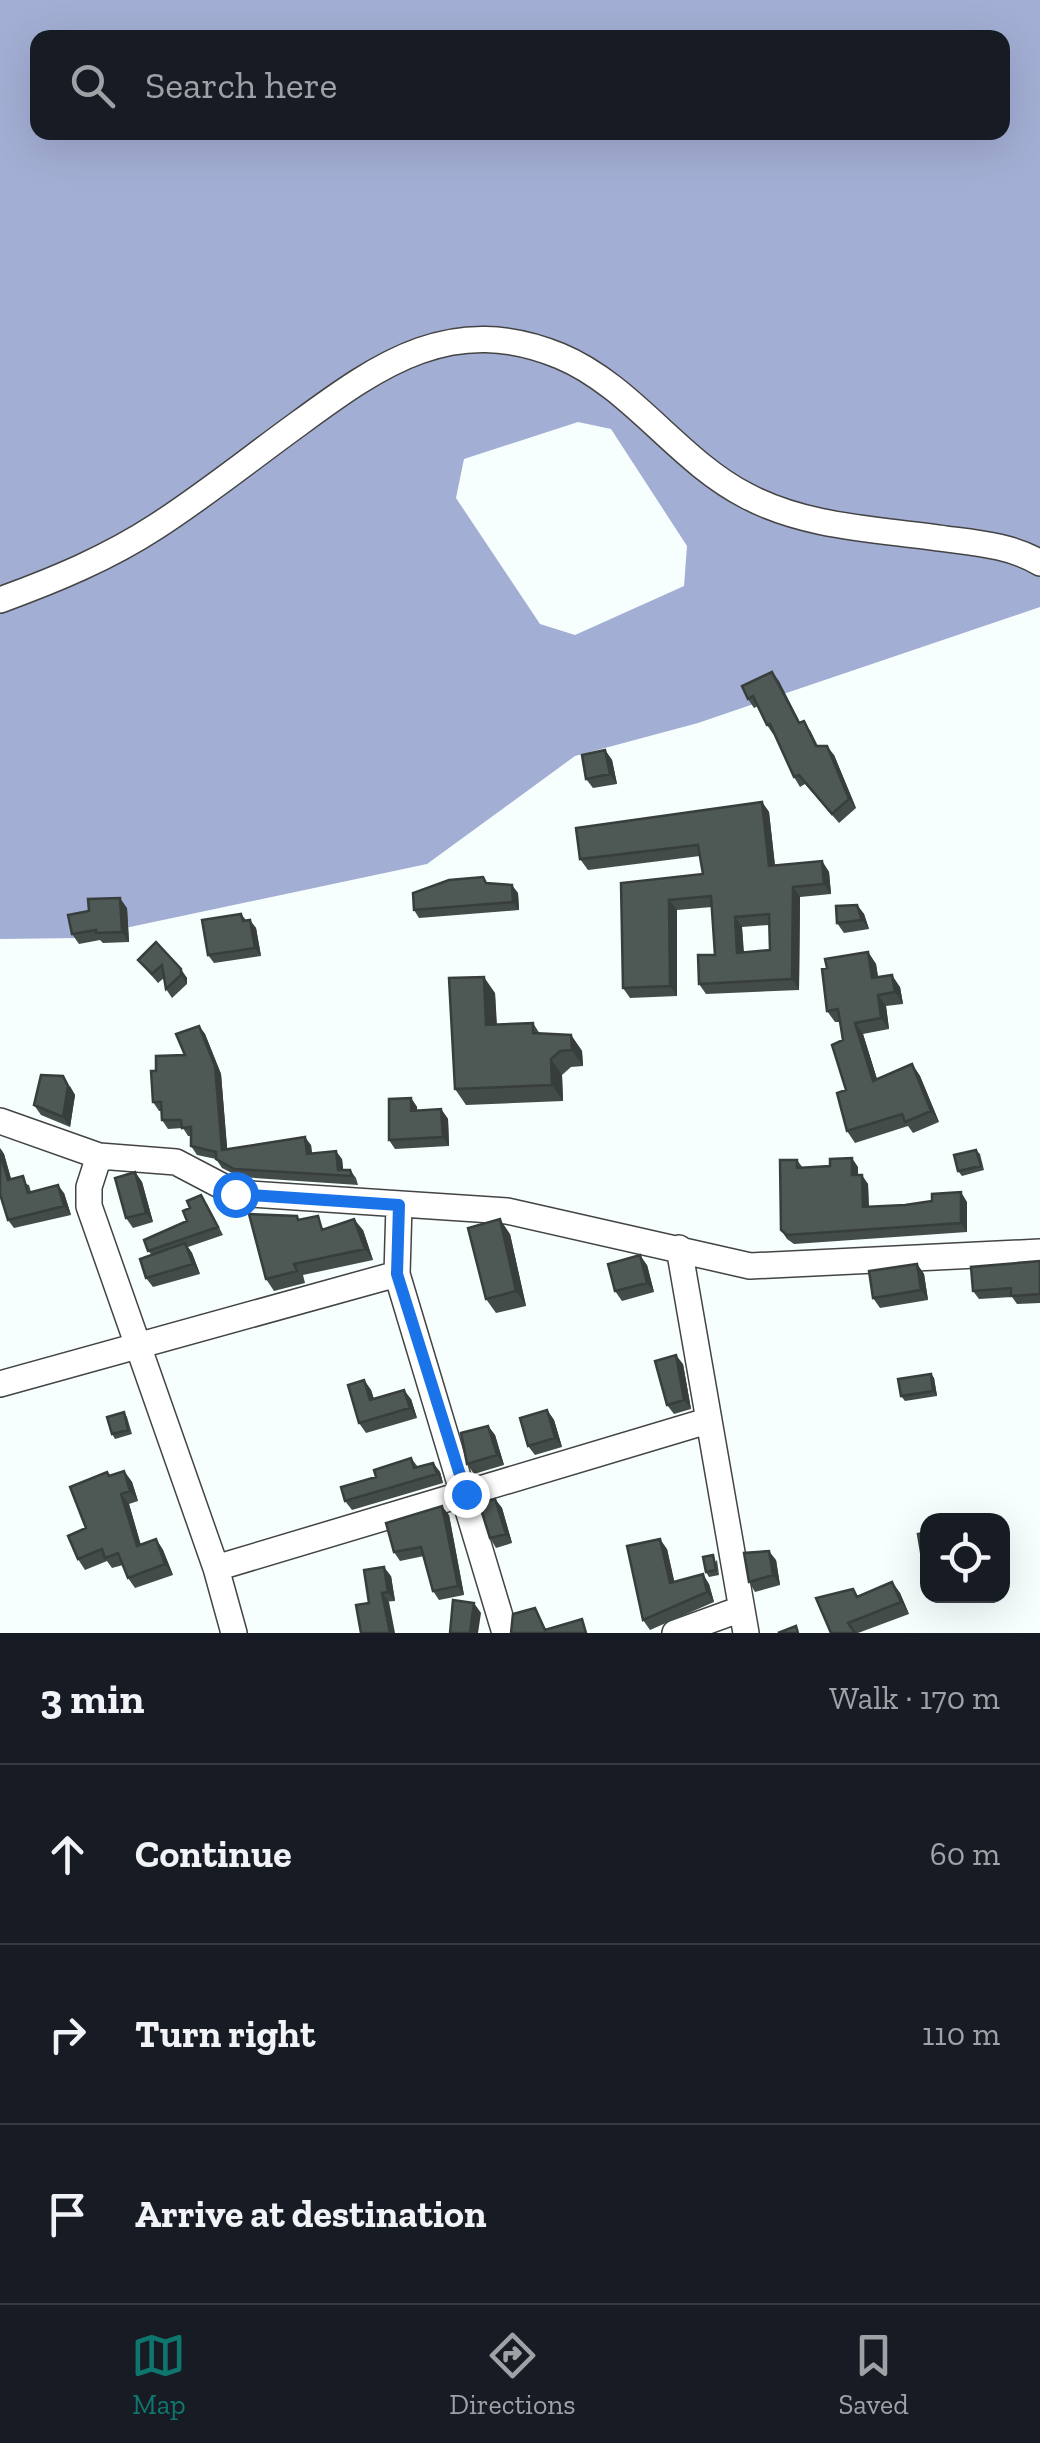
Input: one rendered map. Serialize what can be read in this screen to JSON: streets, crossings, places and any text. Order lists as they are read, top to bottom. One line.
{"page":{"search":"Search here","heading":["3 min","Walk · 170 m"],"list":[["Continue","60 m"],["Turn right","110 m"],"Arrive at destination"],"nav":["Map","Directions","Saved"]}}
